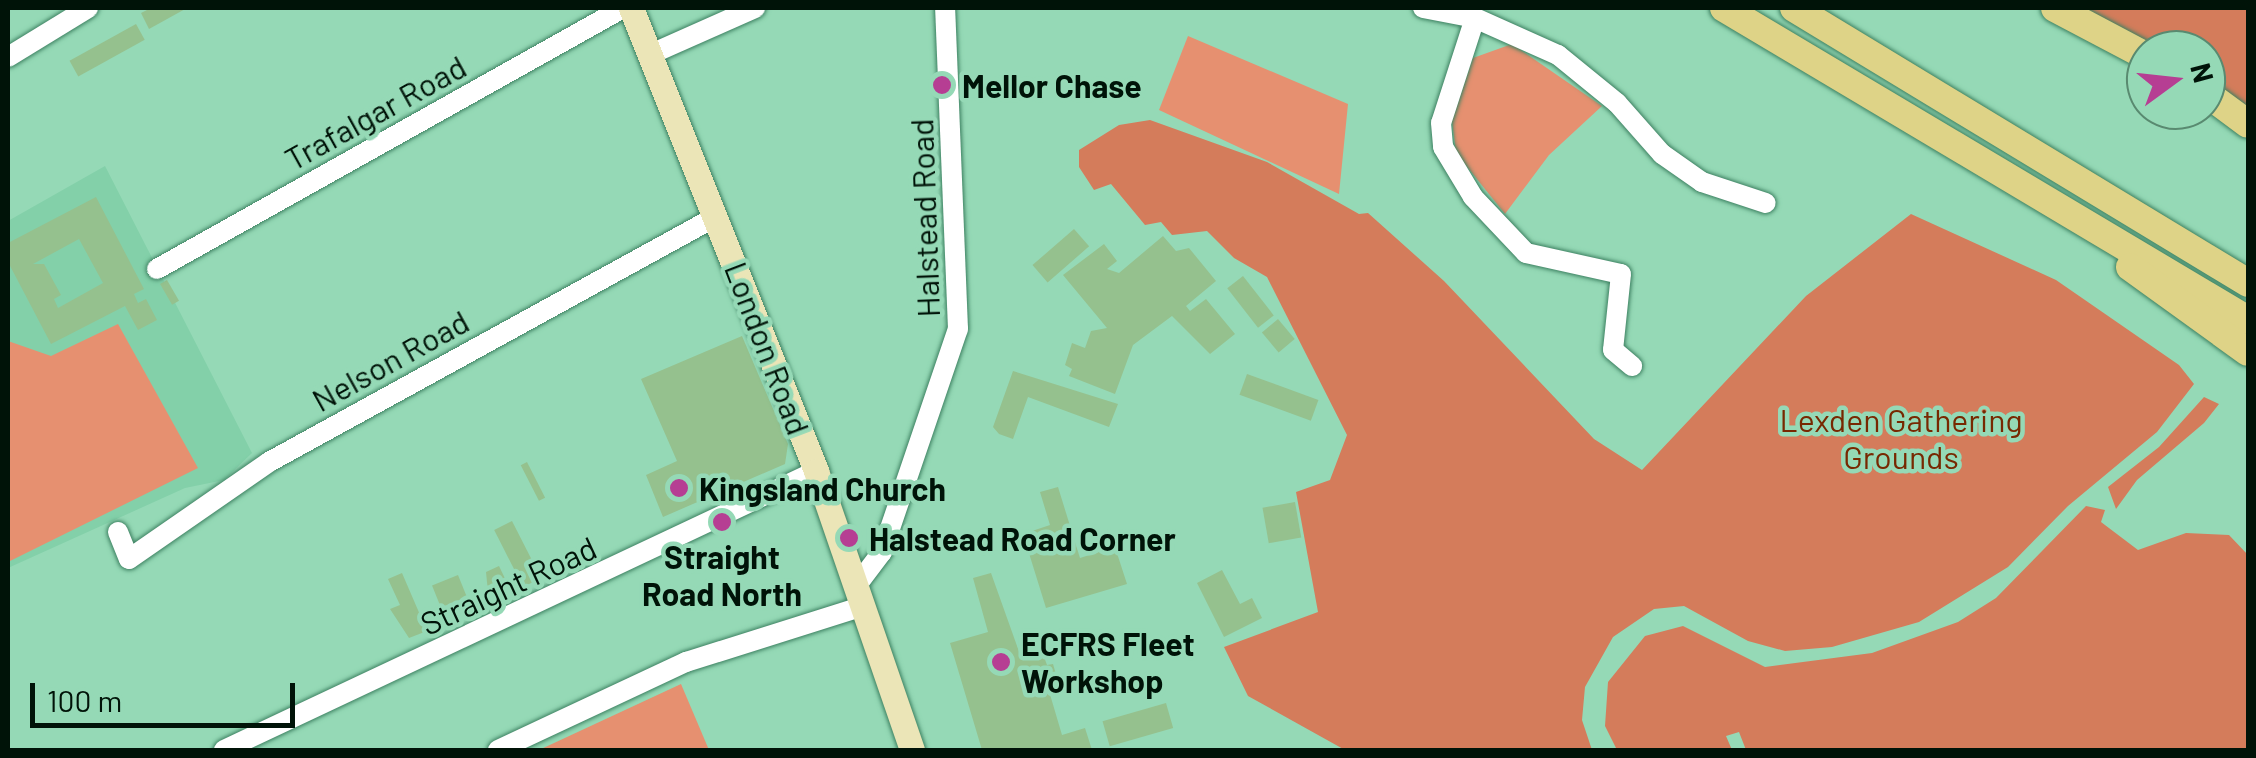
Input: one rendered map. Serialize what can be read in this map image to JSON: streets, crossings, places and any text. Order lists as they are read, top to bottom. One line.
{"streets":{"main road":["London Road"],"street":["Trafalgar Road","Halstead Road","Nelson Road","Straight Road"]},"crossings":[["Halstead Road","London Road"],["London Road","Nelson Road"],["London Road","Straight Road"]],"parks":["Lexden Gathering Grounds"],"places":["Mellor Chase","Kingsland Church","Straight Road North","Halstead Road Corner","ECFRS Fleet Workshop"],"scale_bar":"100 m","north":"right"}
